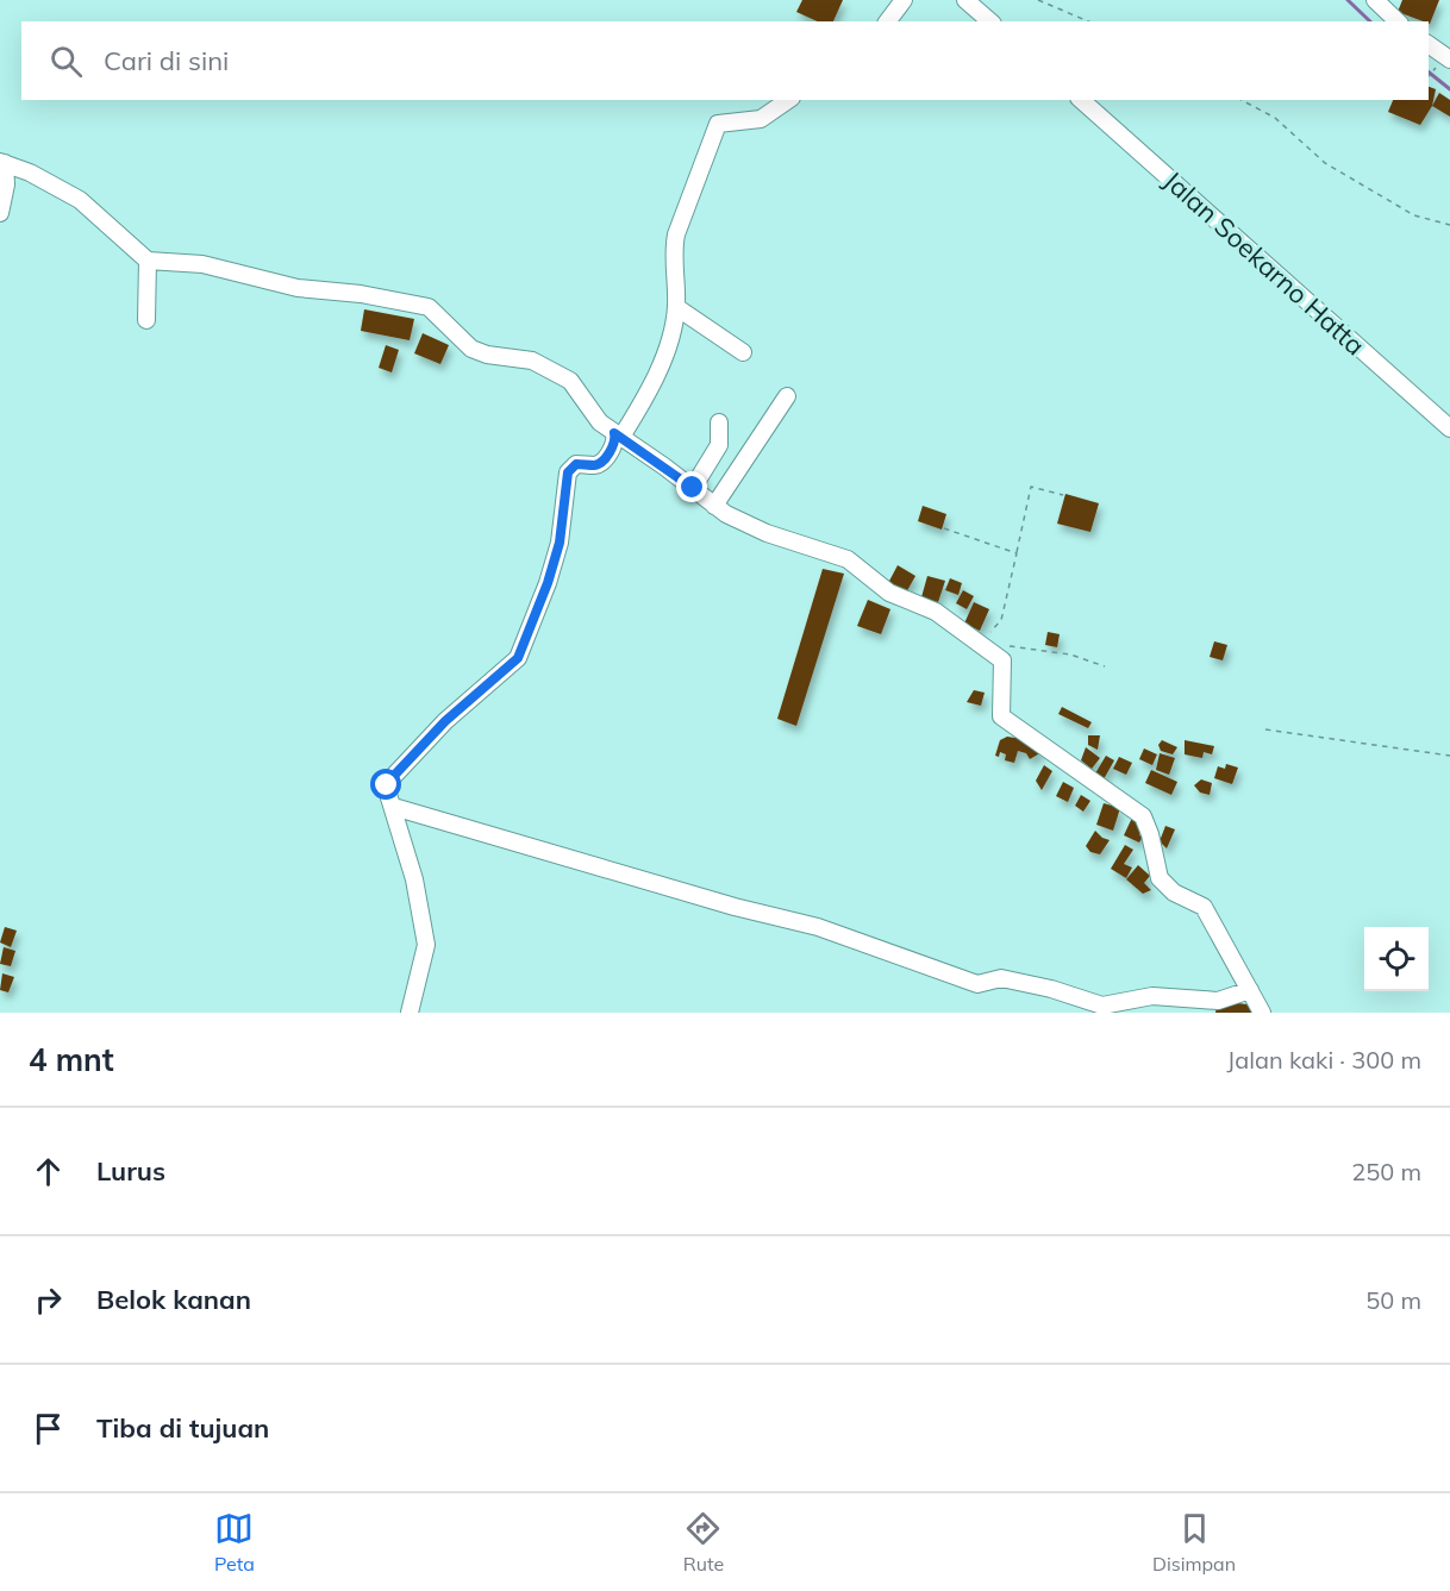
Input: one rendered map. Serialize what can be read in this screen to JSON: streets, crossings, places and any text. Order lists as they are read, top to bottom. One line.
{"streets":{"street":["Jalan Soekarno Hatta"]},"page":{"search":"Cari di sini","heading":["4 mnt","Jalan kaki · 300 m"],"list":[["Lurus","250 m"],["Belok kanan","50 m"],"Tiba di tujuan"],"nav":["Peta","Rute","Disimpan"]}}
